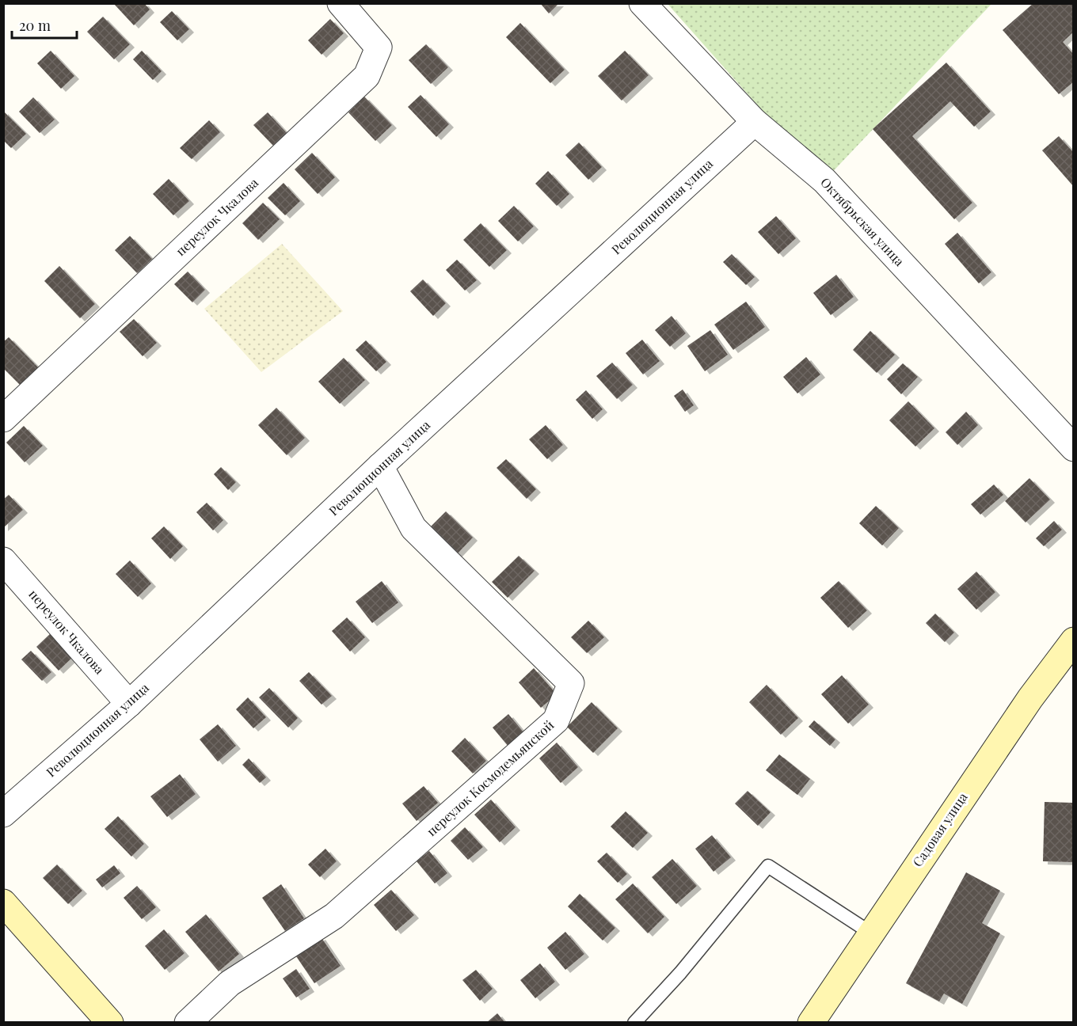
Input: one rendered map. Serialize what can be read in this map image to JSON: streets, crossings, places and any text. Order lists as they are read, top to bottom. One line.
{"streets":{"street":["Революционная улица","переулок Чкалова","Октябрьская улица","переулок Космодемьянской","Садовая улица"]},"crossings":[["Революционная улица","переулок Чкалова"],["Революционная улица","Октябрьская улица"],["Революционная улица","переулок Космодемьянской"]],"scale_bar":"20 m"}
